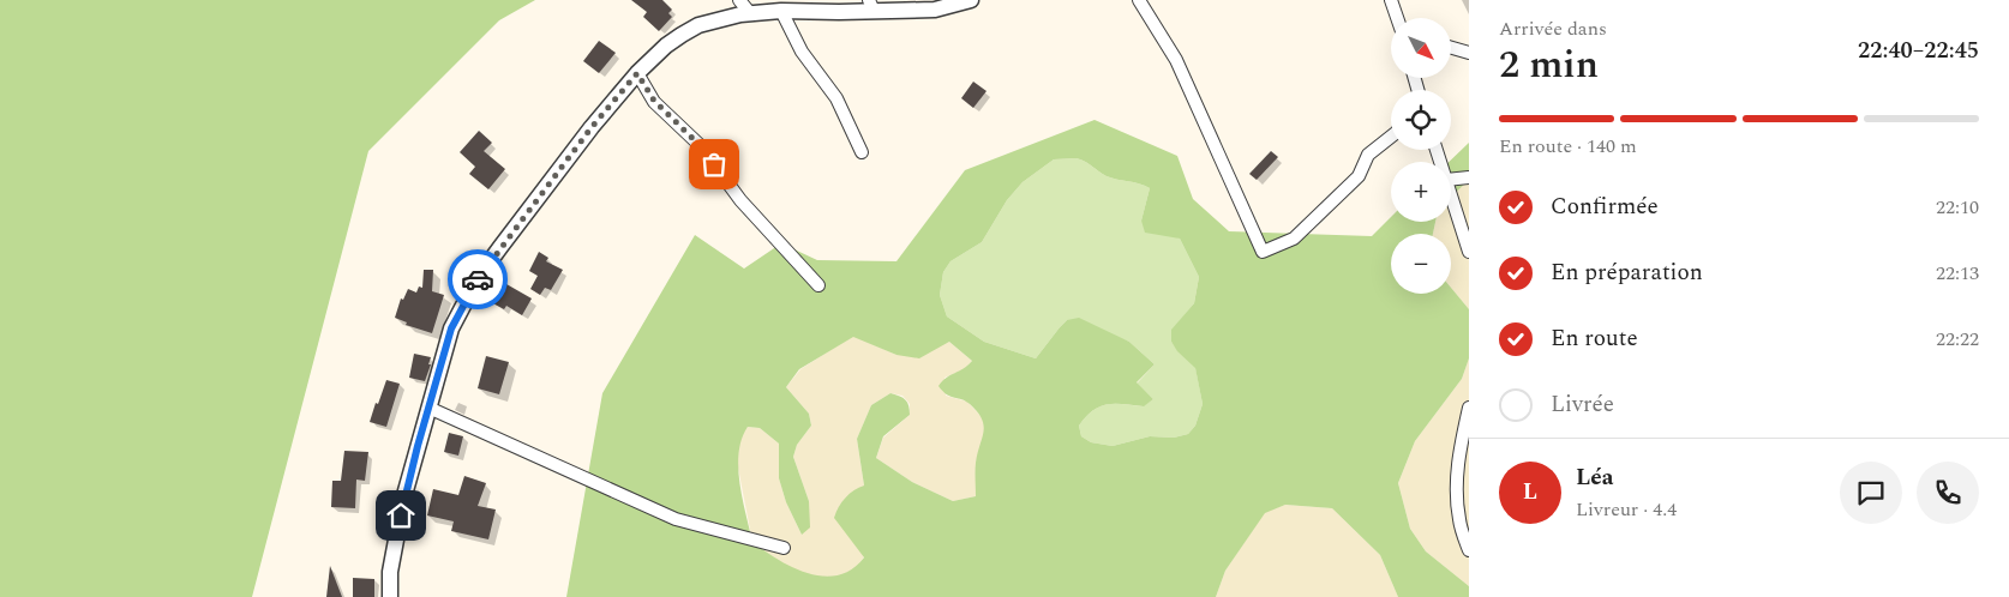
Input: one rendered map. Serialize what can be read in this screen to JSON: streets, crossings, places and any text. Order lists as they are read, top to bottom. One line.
{"north":"bottom right","page":{"heading":["2 min","Arrivée dans","22:40–22:45"],"panel":["Léa","Livreur · 4.4"],"map_buttons":["+","−"],"bar":"En route · 140 m","list":[["Confirmée","22:10"],["En préparation","22:13"],["En route","22:22"],"Livrée"],"round":"L"}}
